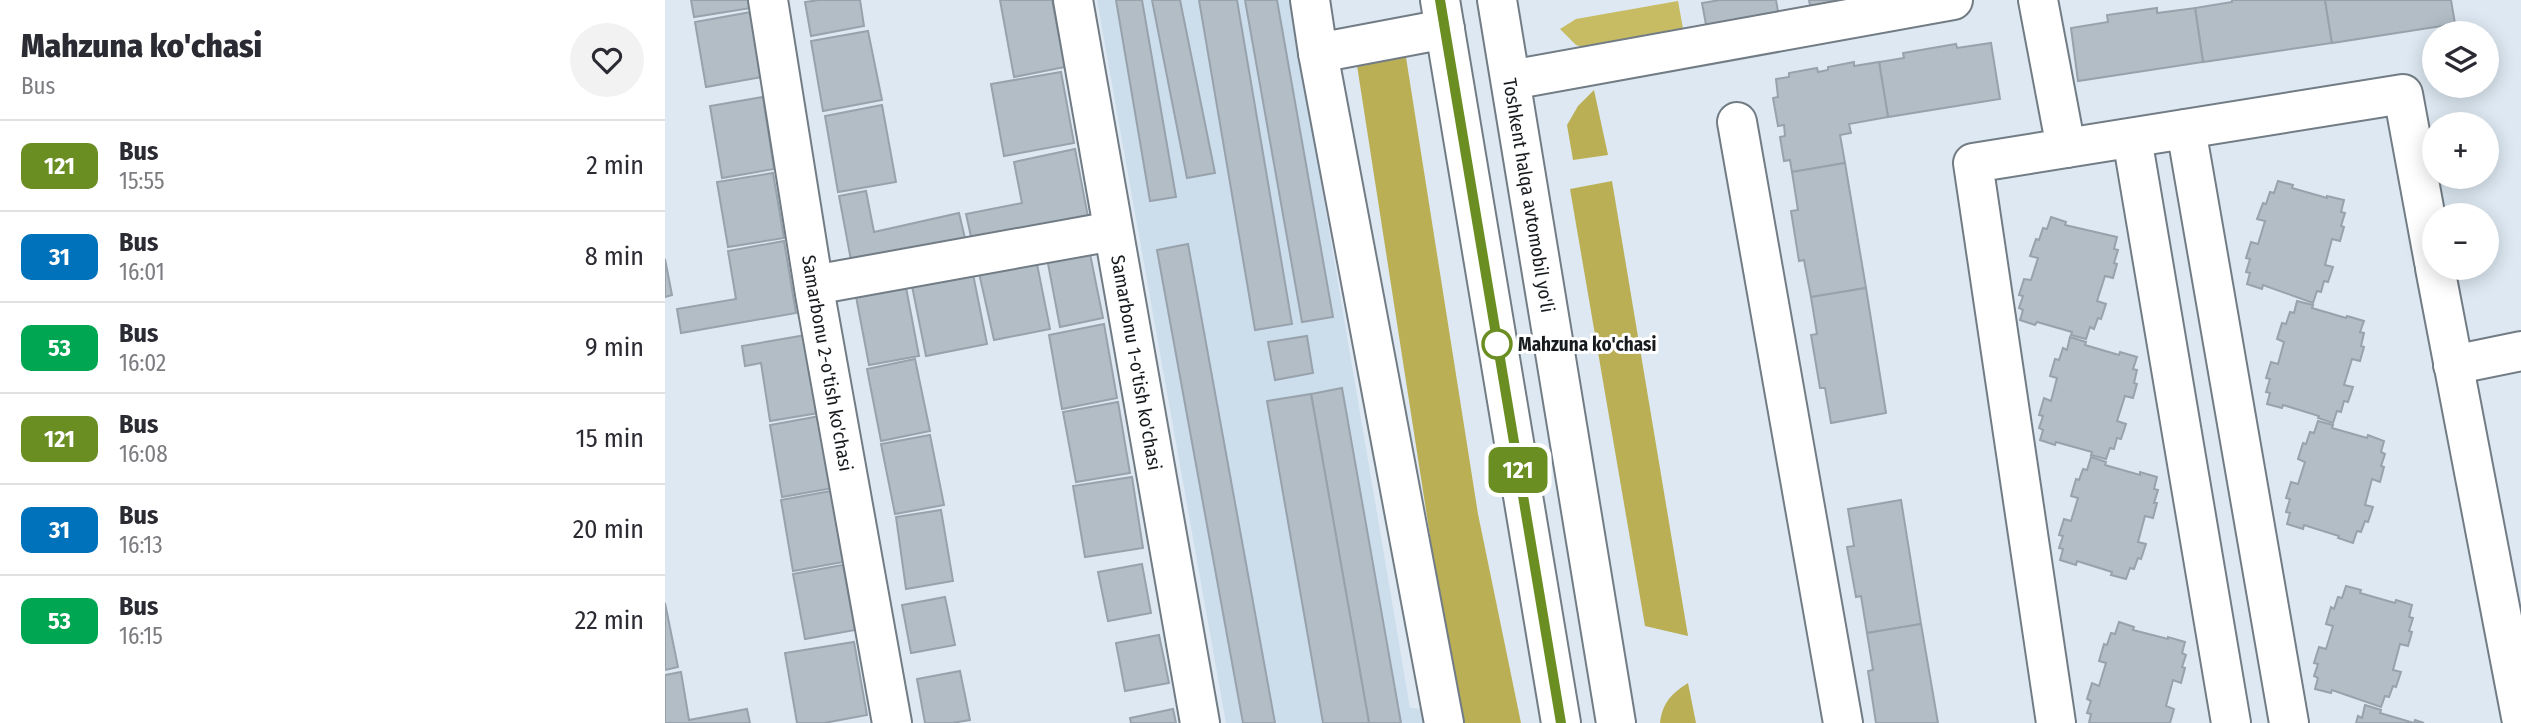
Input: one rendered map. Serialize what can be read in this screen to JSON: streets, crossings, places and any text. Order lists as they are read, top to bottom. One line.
{"streets":{"main road":["Toshkent halqa avtomobil yo'li","Samarbonu 1-o'tish ko'chasi","Samarbonu 2-o'tish ko'chasi"]},"places":["Mahzuna ko'chasi"],"lines":["bus line 121"],"page":{"heading":["Mahzuna ko'chasi","Bus"],"on_map":"121","map_buttons":["+","−"],"list":[{"mark":"121","name":"Bus","note":"15:55","value":"2 min"},{"mark":"31","name":"Bus","note":"16:01","value":"8 min"},{"mark":"53","name":"Bus","note":"16:02","value":"9 min"},{"mark":"121","name":"Bus","note":"16:08","value":"15 min"},{"mark":"31","name":"Bus","note":"16:13","value":"20 min"},{"mark":"53","name":"Bus","note":"16:15","value":"22 min"}]}}
